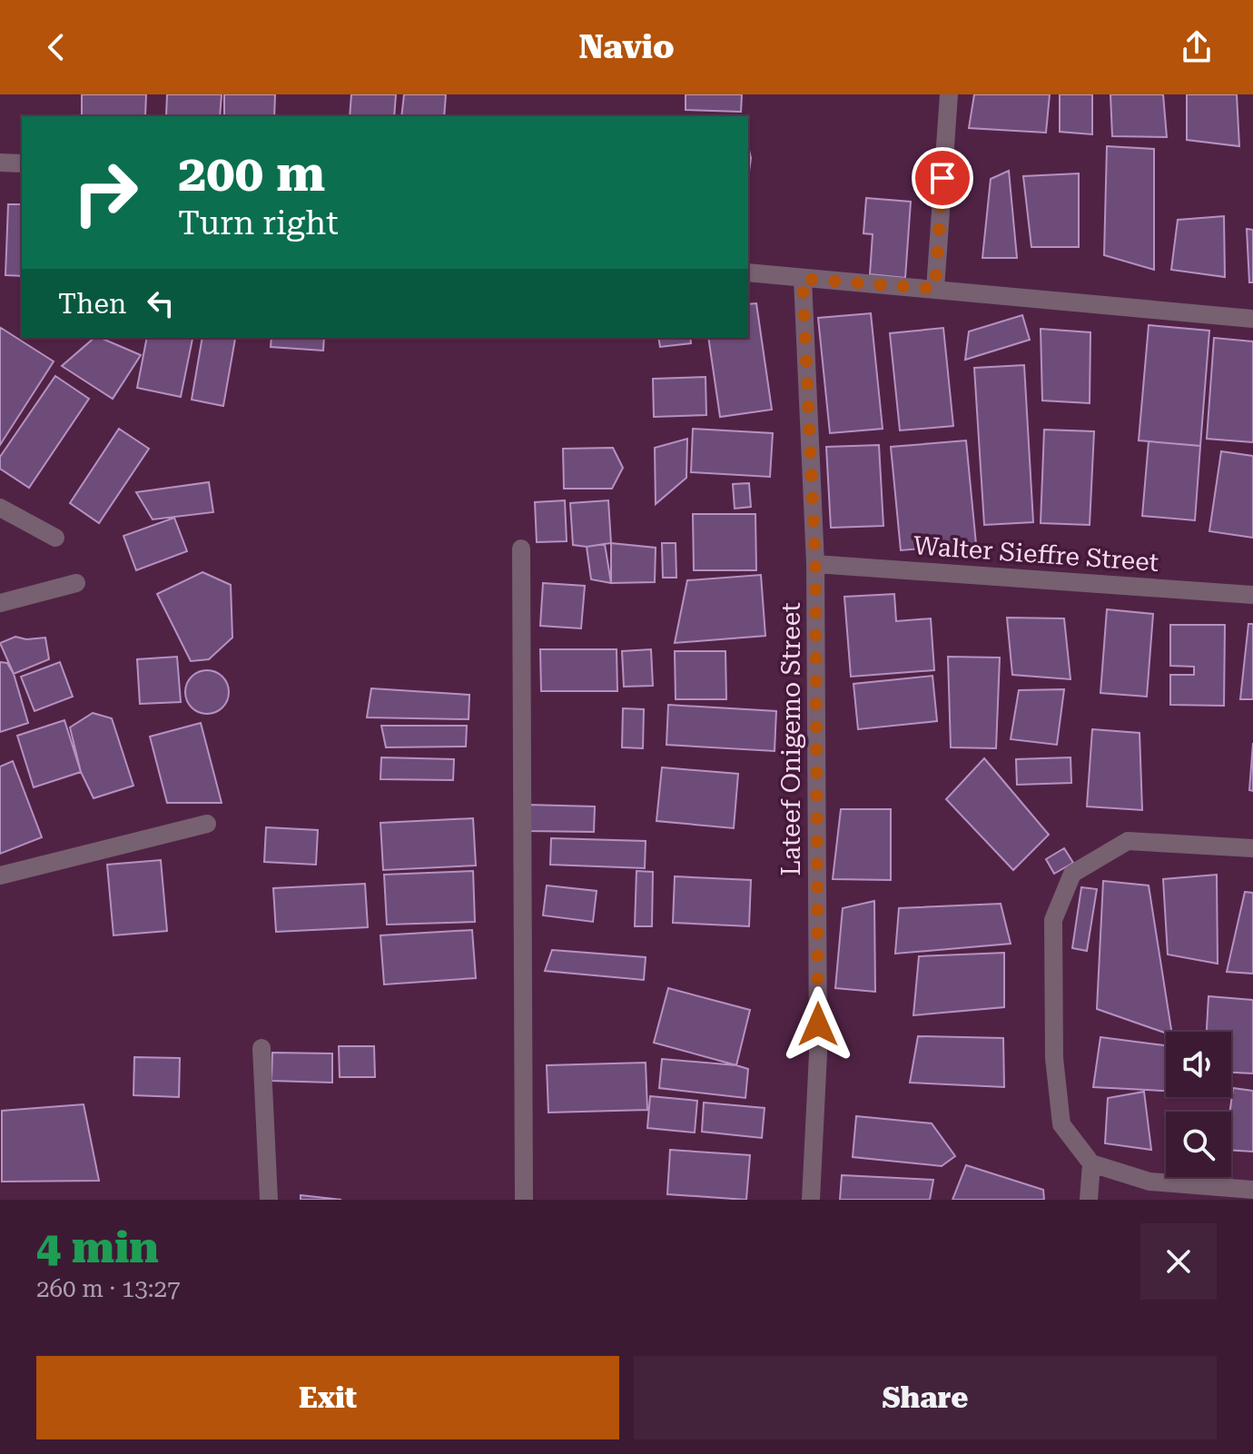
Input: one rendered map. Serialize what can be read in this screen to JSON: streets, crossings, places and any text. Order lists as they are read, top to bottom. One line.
{"streets":{"street":["Walter Sieffre Street","Lateef Onigemo Street"]},"crossings":[["Walter Sieffre Street","Lateef Onigemo Street"]],"page":{"header":"Navio","turn":["200 m","Turn right"],"then":"Then","heading":["4 min","260 m · 13:27"],"buttons":["Exit","Share"]}}
